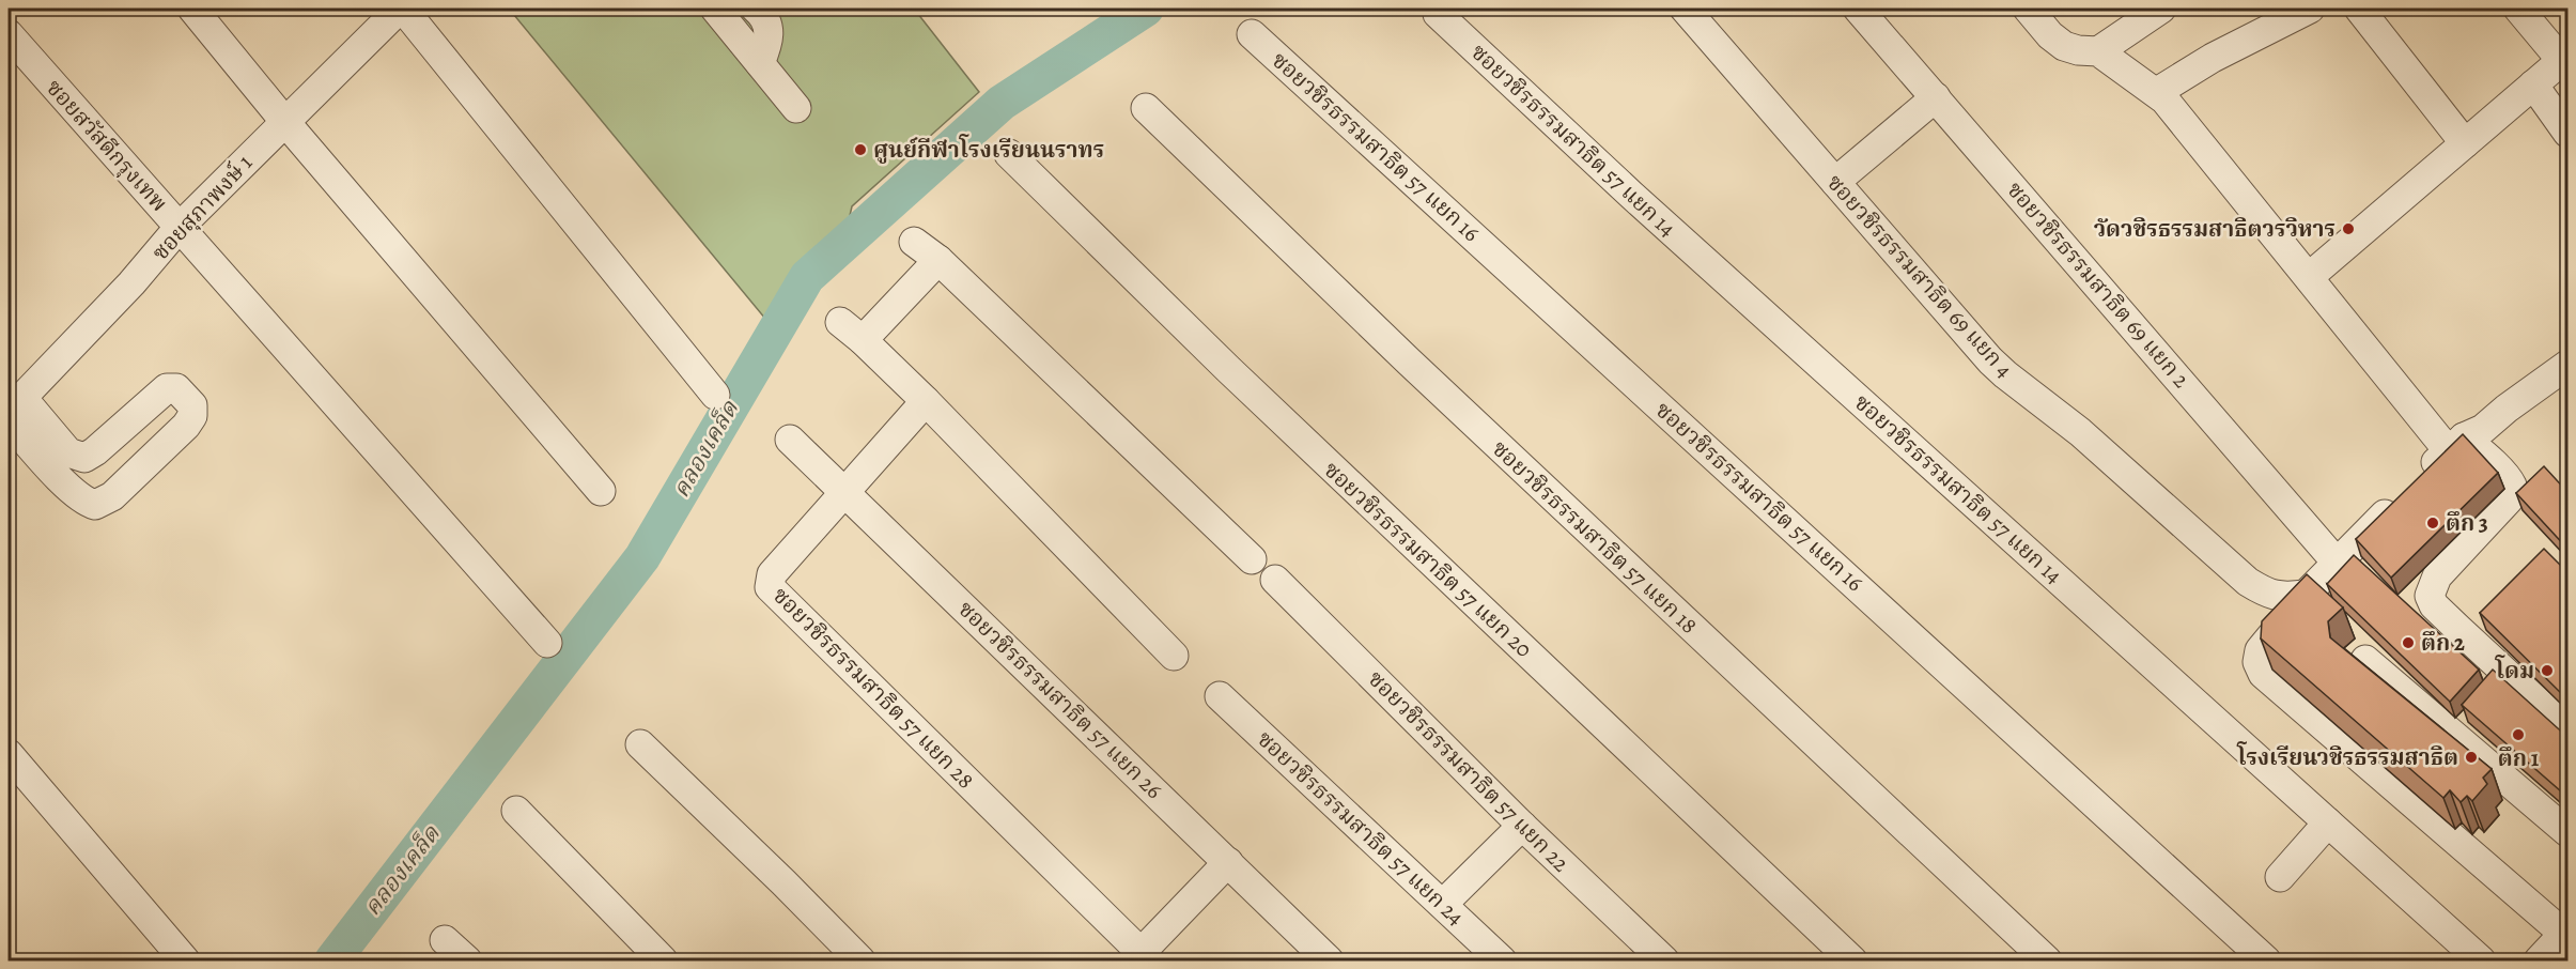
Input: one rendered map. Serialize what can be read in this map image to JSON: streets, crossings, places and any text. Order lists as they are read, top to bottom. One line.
{"streets":{"street":["ซอยวชิรธรรมสาธิต 57 แยก 14","ซอยสวัสดีกรุงเทพ","ซอยวชิรธรรมสาธิต 57 แยก 16","ซอยสุภาพงษ์ 1","ซอยวชิรธรรมสาธิต 69 แยก 4","ซอยวชิรธรรมสาธิต 69 แยก 2","ซอยวชิรธรรมสาธิต 57 แยก 18","ซอยวชิรธรรมสาธิต 57 แยก 20","ซอยวชิรธรรมสาธิต 57 แยก 28","ซอยวชิรธรรมสาธิต 57 แยก 26","ซอยวชิรธรรมสาธิต 57 แยก 22","ซอยวชิรธรรมสาธิต 57 แยก 24"]},"crossings":[["ซอยสวัสดีกรุงเทพ","ซอยสุภาพงษ์ 1"],["ซอยวชิรธรรมสาธิต 57 แยก 28","ซอยวชิรธรรมสาธิต 57 แยก 26"]],"water":["คลองเคล็ด"],"places":["ศูนย์กีฬาโรงเรียนนราทร","วัดวชิรธรรมสาธิตวรวิหาร","ตึก 3","ตึก 2","โดม","ตึก 1","โรงเรียนวชิรธรรมสาธิต"]}
